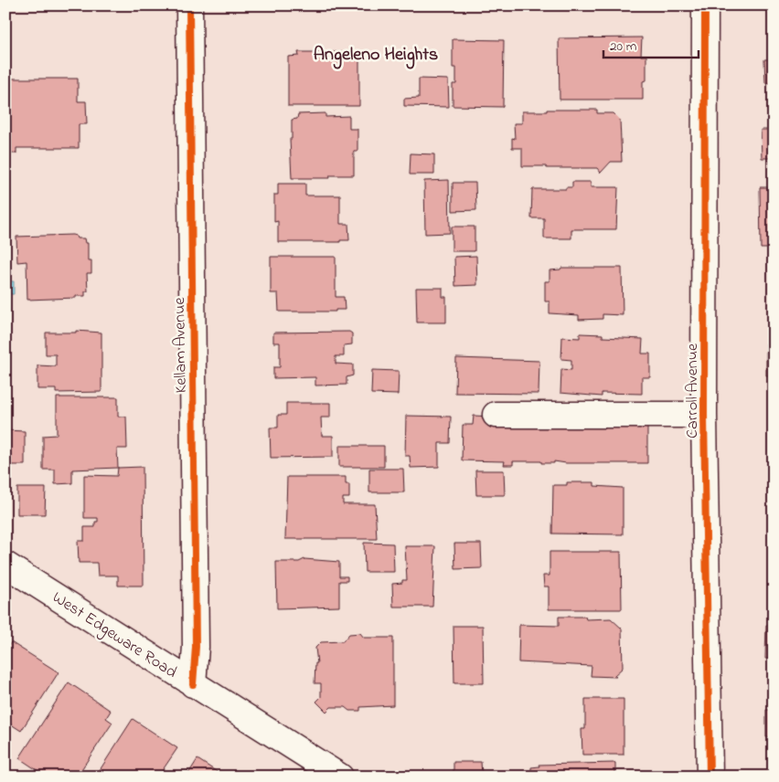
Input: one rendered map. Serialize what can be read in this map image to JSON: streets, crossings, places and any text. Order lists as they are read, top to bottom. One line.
{"streets":{"street":["Kellam Avenue","Carroll Avenue","West Edgeware Road"]},"crossings":[["Kellam Avenue","West Edgeware Road"]],"districts":["Angeleno Heights"],"scale_bar":"20 m"}
